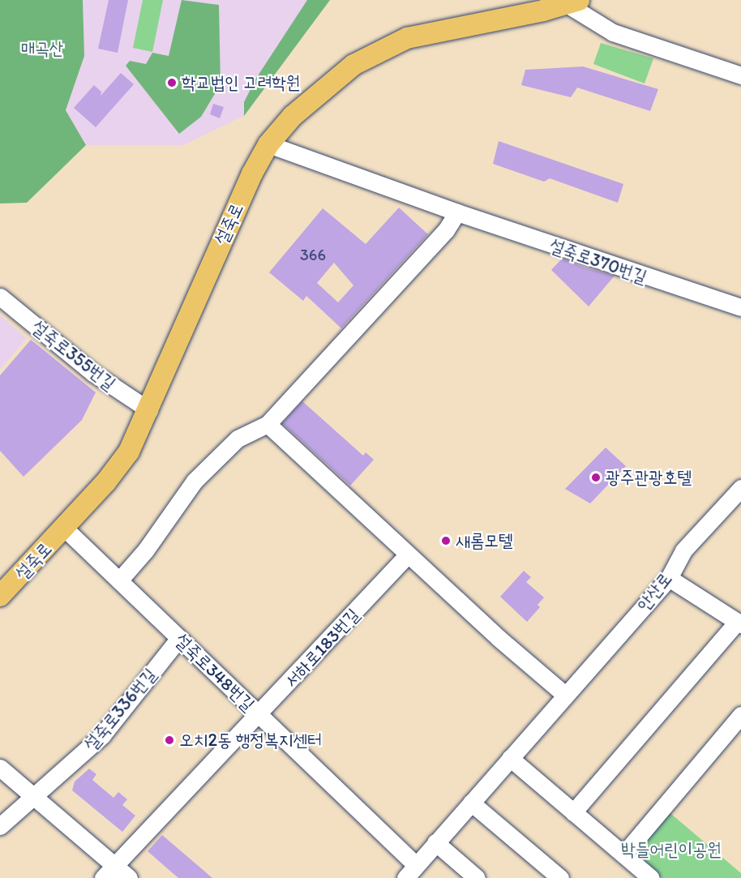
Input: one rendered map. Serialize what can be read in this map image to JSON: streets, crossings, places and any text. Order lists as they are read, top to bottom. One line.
{"streets":{"main road":["설죽로"],"street":["설죽로370번길","설죽로355번길","안산로","서하로183번길","설죽로348번길","설죽로336번길"]},"crossings":[["설죽로","설죽로370번길"],["설죽로","설죽로355번길"],["설죽로","설죽로348번길"],["안산로","설죽로348번길"],["서하로183번길","설죽로348번길"],["설죽로348번길","설죽로336번길"]],"parks":["매곡산","박들어린이공원"],"places":["학교법인 고려학원","광주관광호텔","새롬모텔","오치2동 행정복지센터"],"house_numbers":["366"]}
